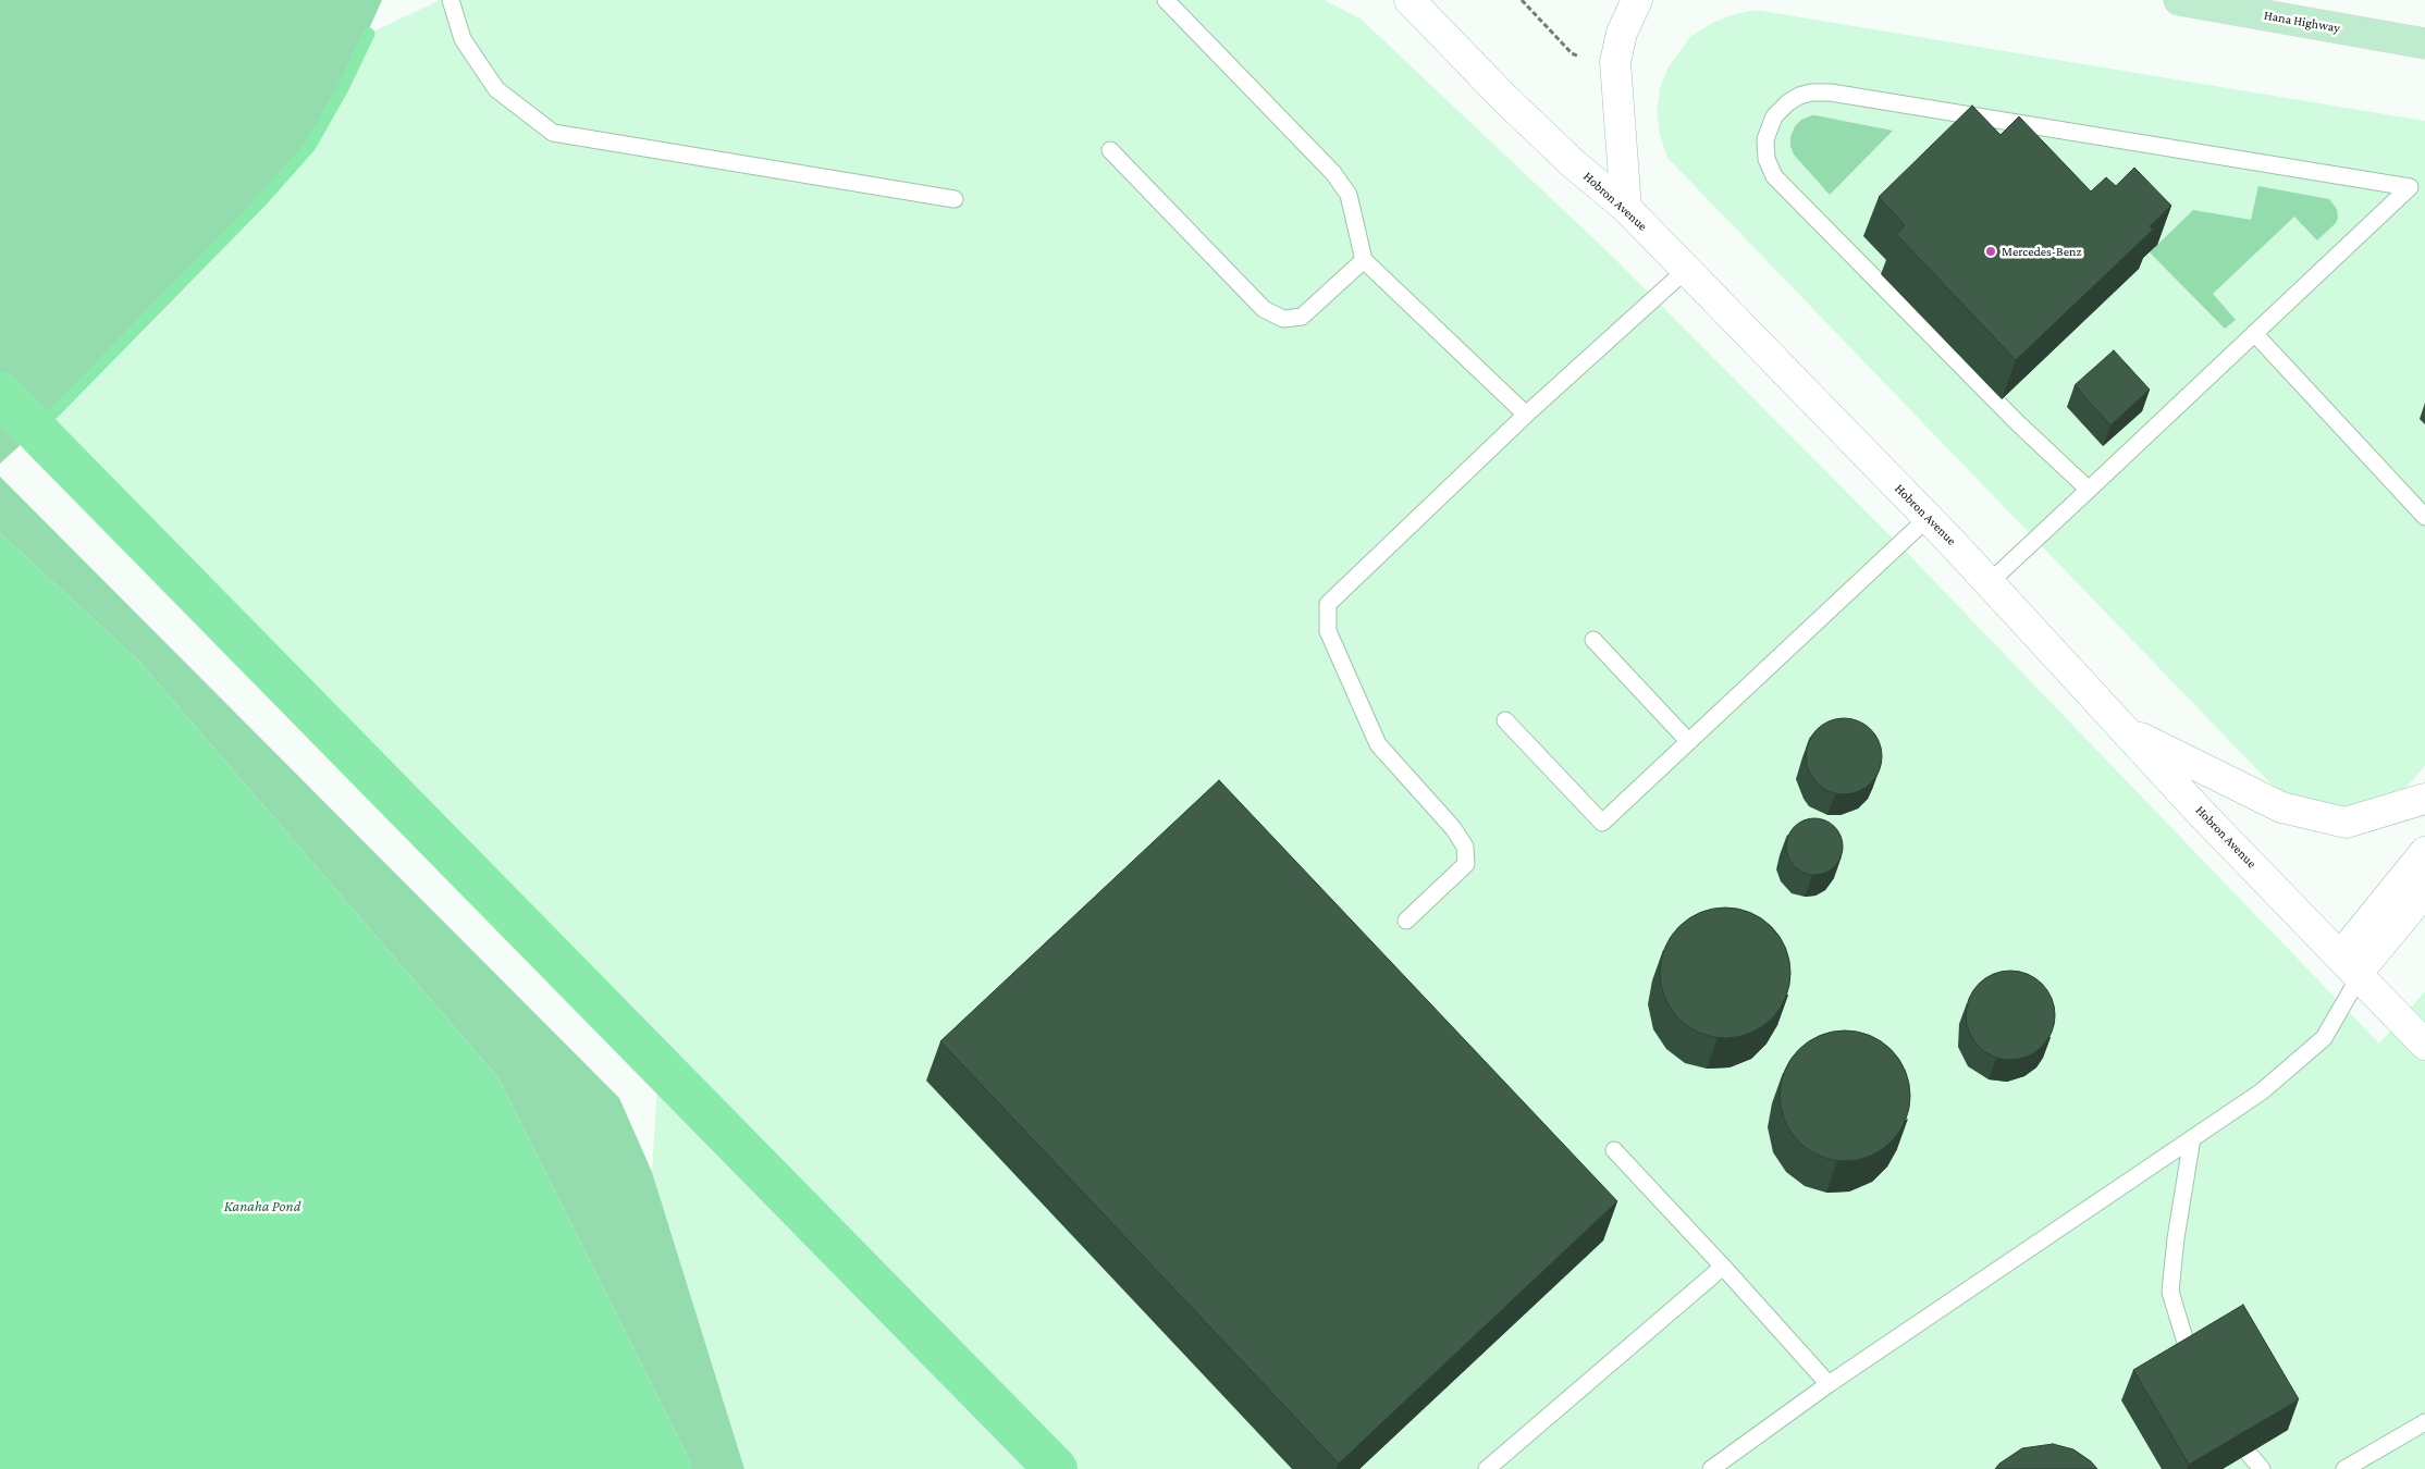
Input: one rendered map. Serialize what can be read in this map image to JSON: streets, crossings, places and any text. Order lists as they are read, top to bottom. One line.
{"streets":{"main road":["Hana Highway"],"street":["Hobron Avenue"]},"water":["Kanaha Pond"],"places":["Mercedes-Benz"]}
